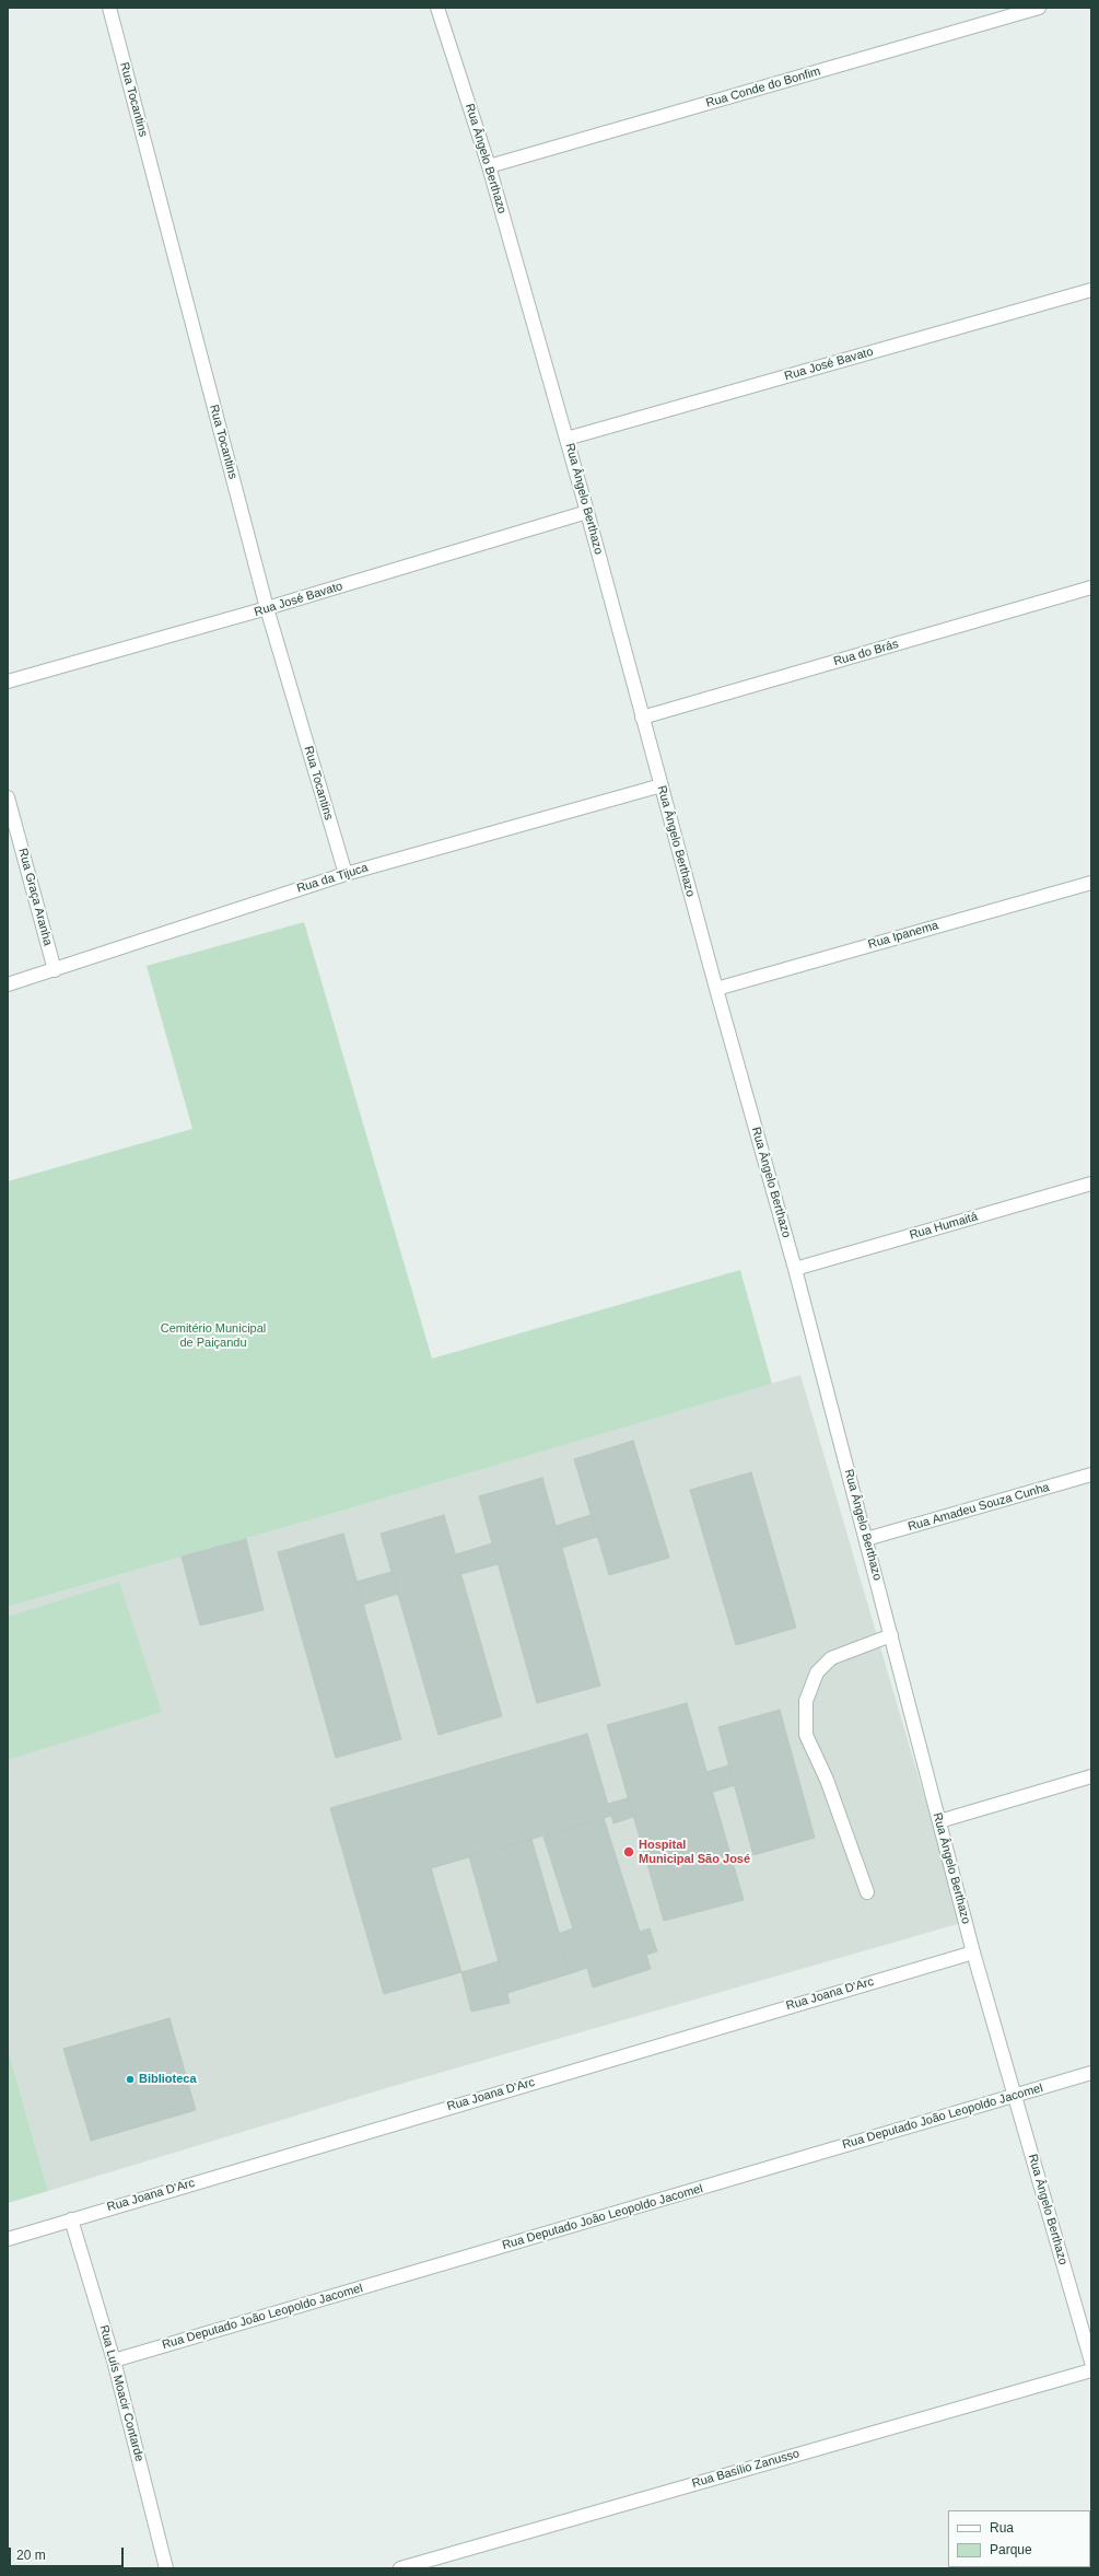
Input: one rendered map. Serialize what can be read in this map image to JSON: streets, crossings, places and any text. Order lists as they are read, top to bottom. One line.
{"streets":{"street":["Rua Conde do Bonfim","Rua Tocantins","Rua Ângelo Berthazo","Rua José Bavato","Rua do Brás","Rua da Tijuca","Rua Graça Aranha","Rua Ipanema","Rua Humaitá","Rua Amadeu Souza Cunha","Rua Joana D'Arc","Rua Deputado João Leopoldo Jacomel","Rua Luís Moacir Contarde","Rua Basílio Zanusso"]},"crossings":[["Rua Conde do Bonfim","Rua Ângelo Berthazo"],["Rua Tocantins","Rua José Bavato"],["Rua Tocantins","Rua da Tijuca"],["Rua Ângelo Berthazo","Rua José Bavato"],["Rua Ângelo Berthazo","Rua do Brás"],["Rua Ângelo Berthazo","Rua da Tijuca"],["Rua Ângelo Berthazo","Rua Ipanema"],["Rua Ângelo Berthazo","Rua Humaitá"],["Rua Ângelo Berthazo","Rua Amadeu Souza Cunha"],["Rua Ângelo Berthazo","Rua Joana D'Arc"],["Rua Ângelo Berthazo","Rua Deputado João Leopoldo Jacomel"],["Rua da Tijuca","Rua Graça Aranha"],["Rua Joana D'Arc","Rua Luís Moacir Contarde"],["Rua Deputado João Leopoldo Jacomel","Rua Luís Moacir Contarde"]],"parks":["Cemitério Municipal de Paiçandu"],"places":["Hospital Municipal São José","Biblioteca"],"legend":["Rua","Parque"],"scale_bar":"20 m"}
